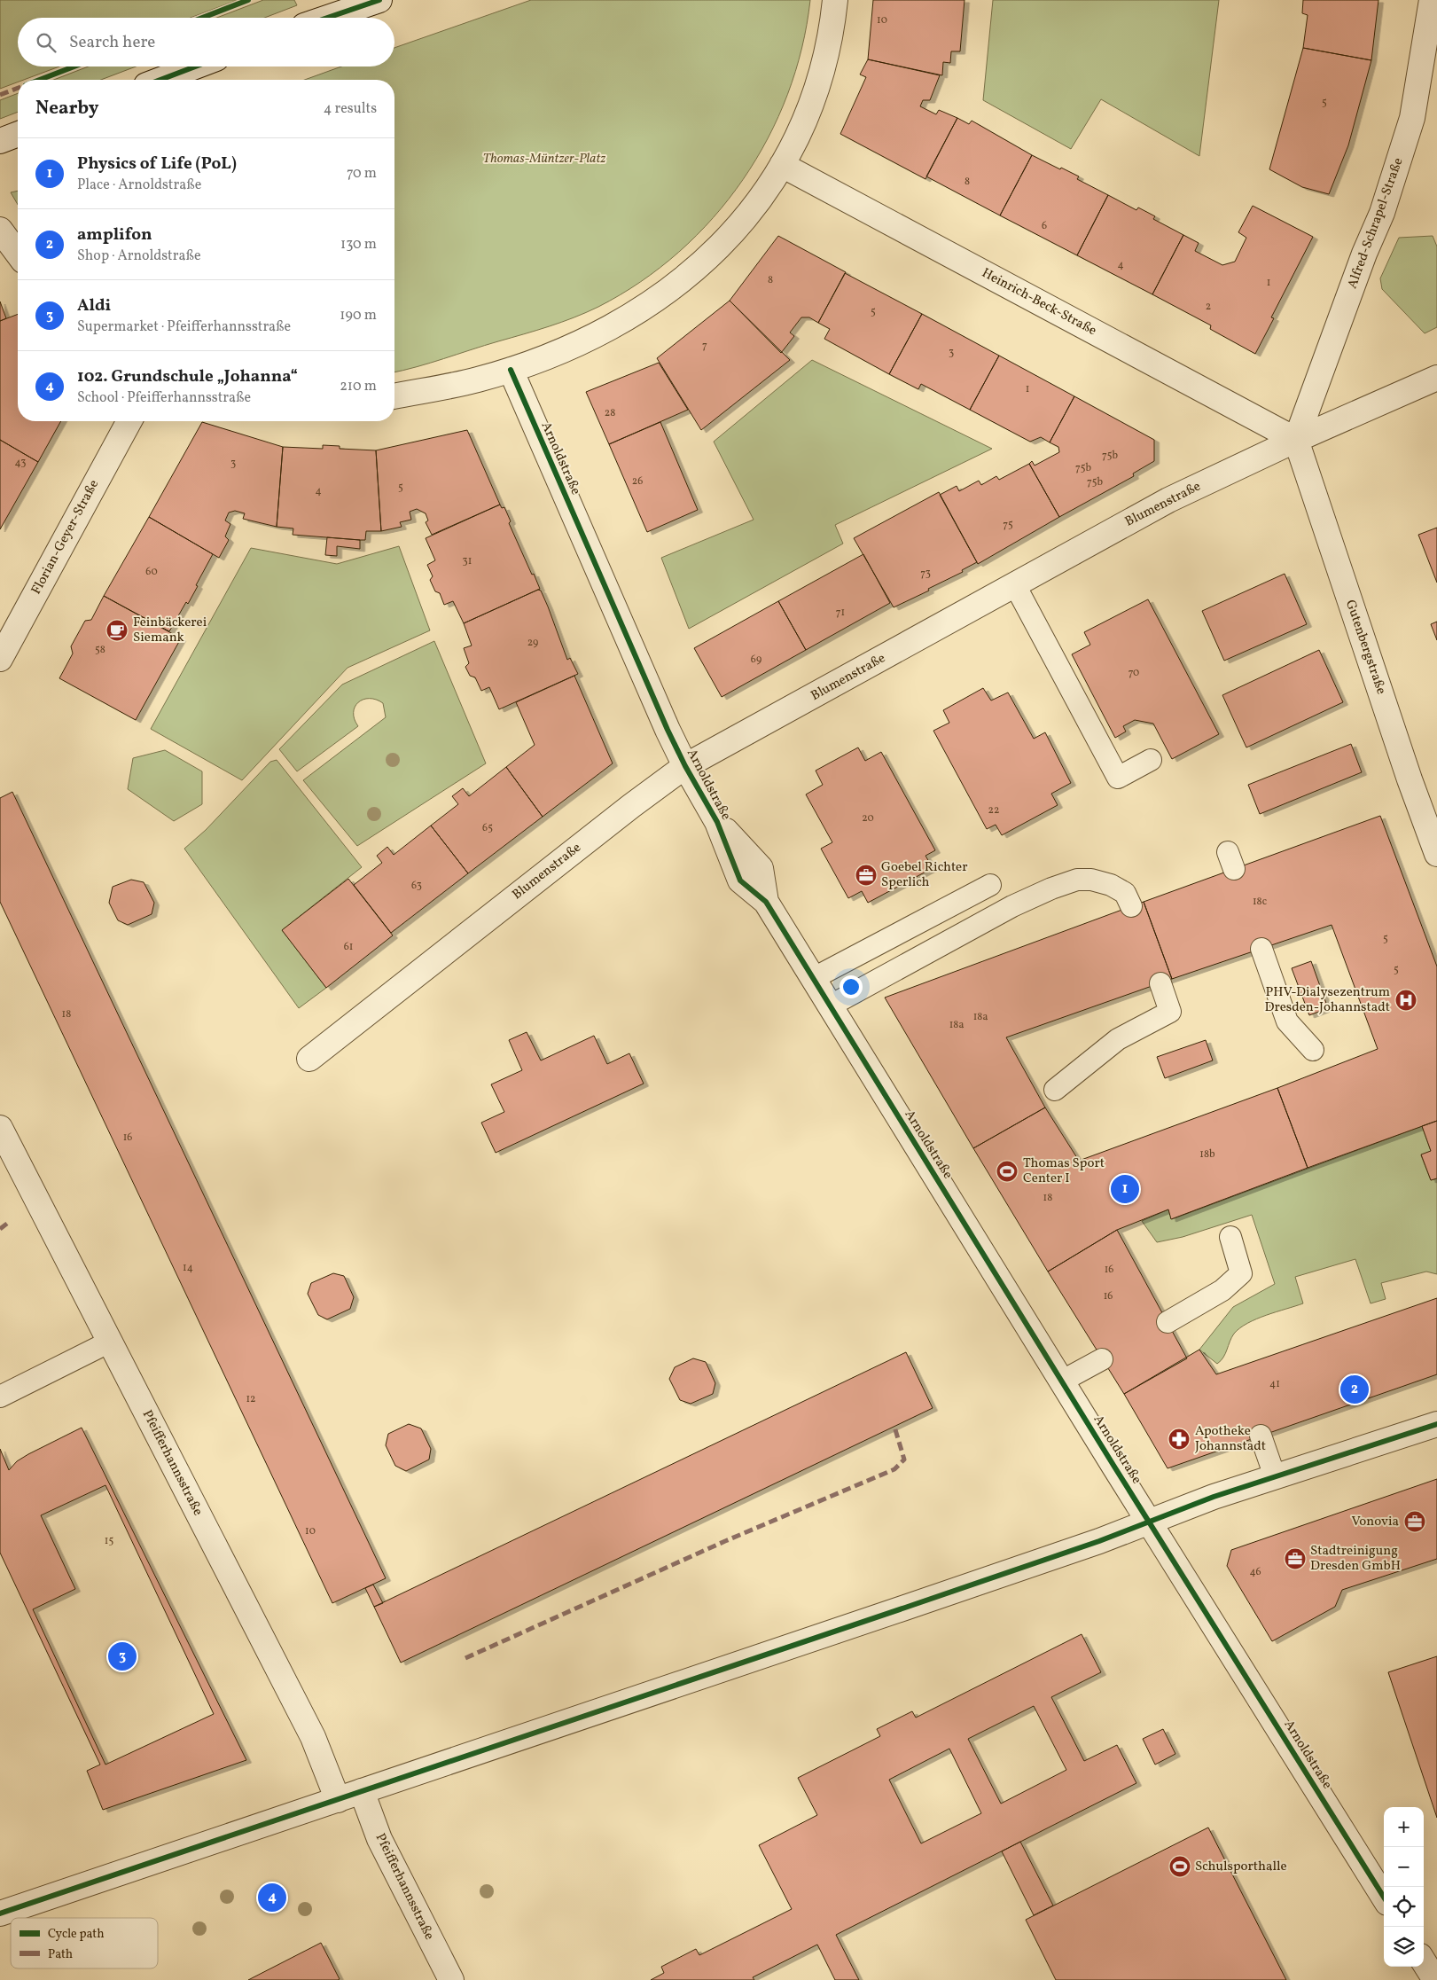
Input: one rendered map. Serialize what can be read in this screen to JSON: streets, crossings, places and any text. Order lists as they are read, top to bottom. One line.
{"streets":{"street":["Alfred-Schrapel-Straße","Heinrich-Beck-Straße","Arnoldstraße","Blumenstraße","Florian-Geyer-Straße","Gutenbergstraße","Pfeifferhannsstraße"]},"crossings":[["Alfred-Schrapel-Straße","Heinrich-Beck-Straße"],["Alfred-Schrapel-Straße","Blumenstraße"],["Alfred-Schrapel-Straße","Gutenbergstraße"],["Heinrich-Beck-Straße","Blumenstraße"],["Heinrich-Beck-Straße","Gutenbergstraße"],["Arnoldstraße","Blumenstraße"],["Blumenstraße","Gutenbergstraße"]],"parks":["Thomas-Müntzer-Platz"],"places":{"cafe":["Feinbäckerei Siemank"],"office":["Goebel Richter Sperlich","Vonovia","Stadtreinigung Dresden GmbH"],"hospital":["PHV-Dialysezentrum Dresden-Johannstadt"],"sports":["Thomas Sport Center I","Schulsporthalle"],"pharmacy":["Apotheke Johannstadt"]},"house_numbers":["10","5","8","6","4","8","1","2","5","7","3","1","28","75b","43","3","75b","26","75b","5","4","75","31","60","73","71","29","58","69","70","22","20","65","63","18c","5","61","5","18","18a","18a","16","18b","18","14","16","16","41","12","10","15","46"],"legend":["Cycle path","Path"],"page":{"search":"Search here","heading":["Nearby","4 results"],"list":[{"mark":"1","name":"Physics of Life (PoL)","note":"Place · Arnoldstraße","value":"70 m"},{"mark":"2","name":"amplifon","note":"Shop · Arnoldstraße","value":"130 m"},{"mark":"3","name":"Aldi","note":"Supermarket · Pfeifferhannsstraße","value":"190 m"},{"mark":"4","name":"102. Grundschule „Johanna“","note":"School · Pfeifferhannsstraße","value":"210 m"}],"pins":["1","2","3","4"],"map_buttons":["+","−"]}}
